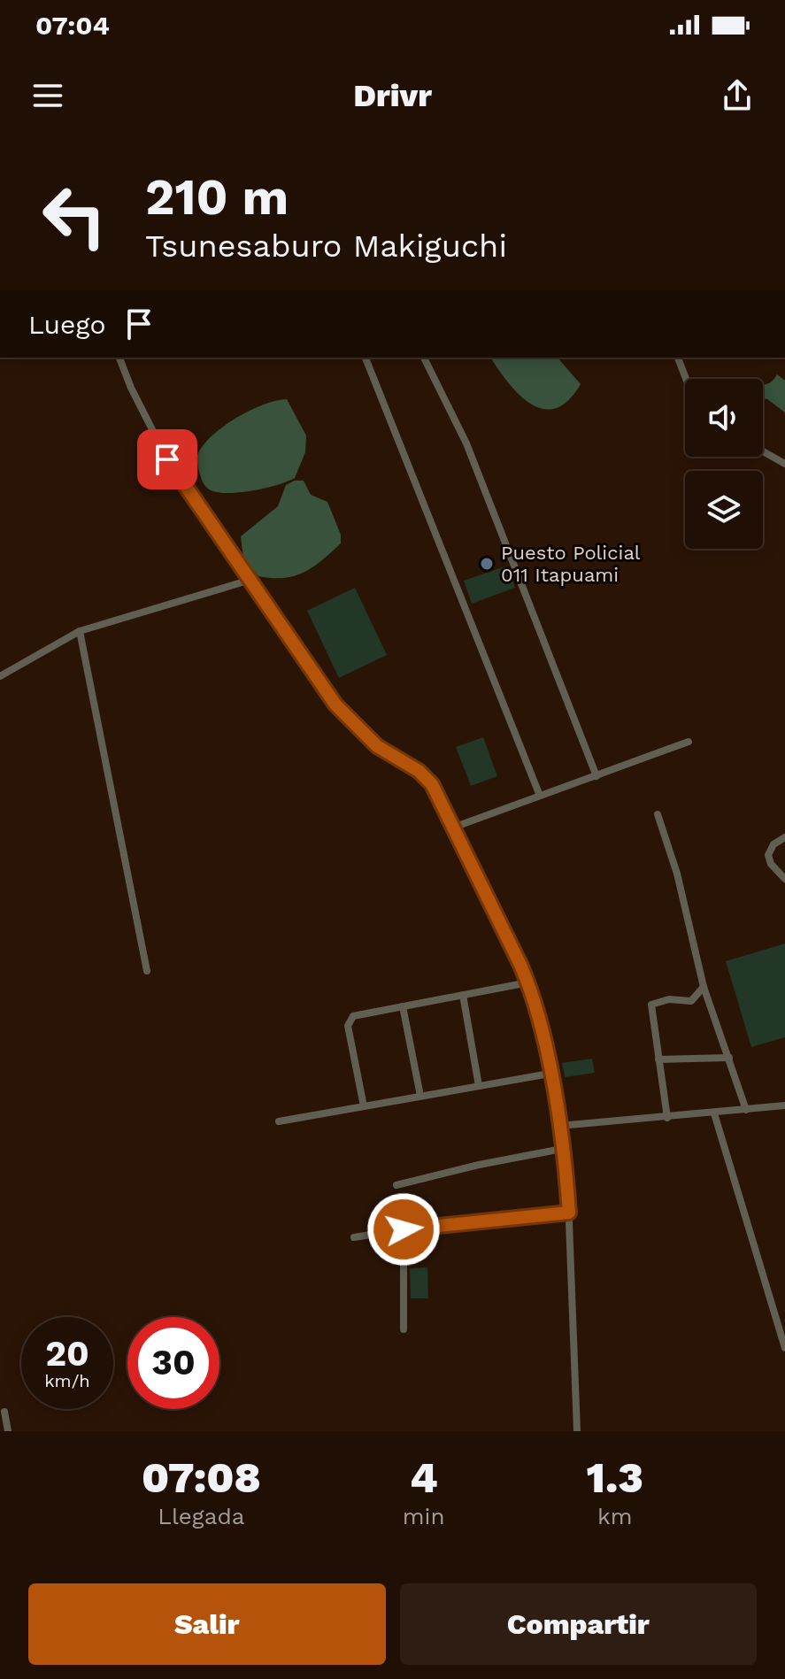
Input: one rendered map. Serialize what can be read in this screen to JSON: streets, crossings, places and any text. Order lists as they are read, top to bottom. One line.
{"places":["Puesto Policial 011 Itapuami"],"page":{"status":"07:04","header":"Drivr","turn":["210 m","Tsunesaburo Makiguchi"],"then":"Luego","speed":"20 km/h","limit":"30","eta":["07:08","Llegada","4","min","1.3","km"],"buttons":["Salir","Compartir"]}}
